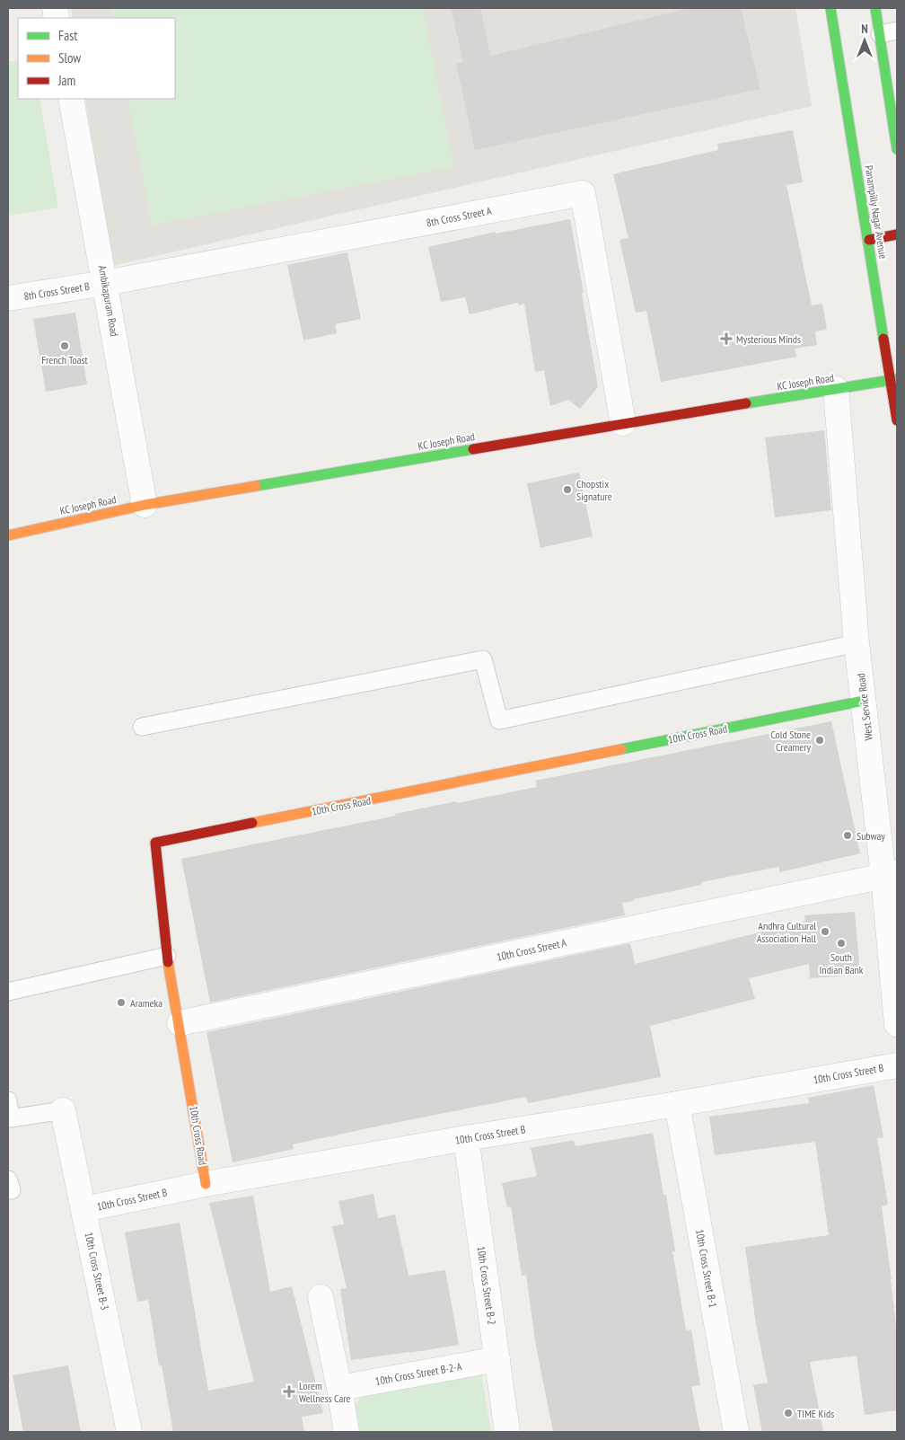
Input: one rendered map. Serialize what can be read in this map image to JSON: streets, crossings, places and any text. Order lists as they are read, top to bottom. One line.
{"streets":{"street":["Panampilly Nagar Avenue","8th Cross Street A","8th Cross Street B","Ambikapuram Road","KC Joseph Road","West Service Road","10th Cross Road","10th Cross Street A","10th Cross Street B","10th Cross Street B-1","10th Cross Street B-3","10th Cross Street B-2","10th Cross Street B-2-A"]},"crossings":[["Panampilly Nagar Avenue","KC Joseph Road"],["8th Cross Street A","8th Cross Street B"],["8th Cross Street A","Ambikapuram Road"],["8th Cross Street A","KC Joseph Road"],["8th Cross Street B","Ambikapuram Road"],["Ambikapuram Road","KC Joseph Road"],["KC Joseph Road","West Service Road"],["West Service Road","10th Cross Road"],["West Service Road","10th Cross Street A"],["10th Cross Road","10th Cross Street A"],["10th Cross Road","10th Cross Street B"],["10th Cross Street B","10th Cross Street B-1"],["10th Cross Street B","10th Cross Street B-3"],["10th Cross Street B","10th Cross Street B-2"],["10th Cross Street B-2","10th Cross Street B-2-A"]],"places":{"health":["Mysterious Minds","Lorem Wellness Care"],"other":["French Toast","Chopstix Signature","Cold Stone Creamery","Subway","Andhra Cultural Association Hall","South Indian Bank","Arameka","TIME Kids"]},"legend":["Fast","Slow","Jam"],"north":"top"}
